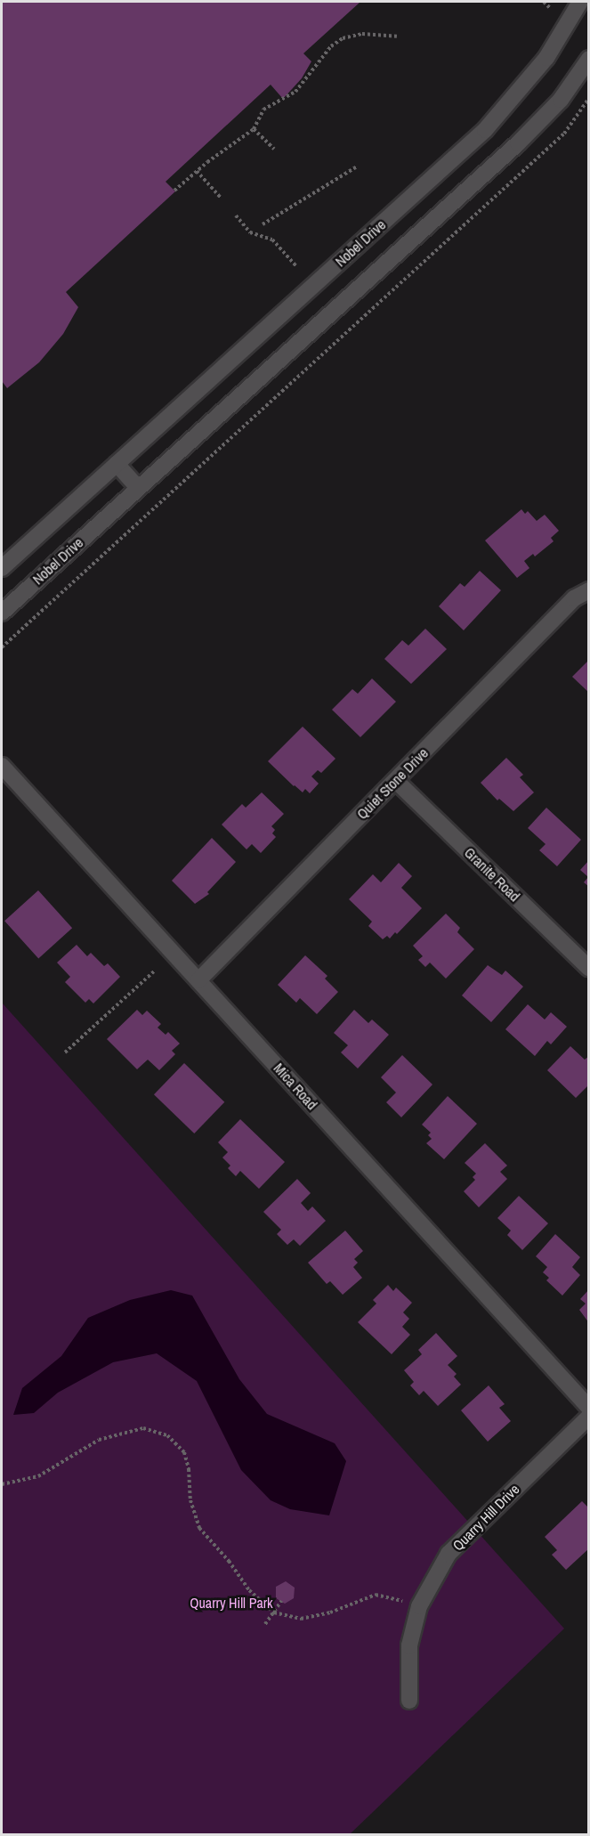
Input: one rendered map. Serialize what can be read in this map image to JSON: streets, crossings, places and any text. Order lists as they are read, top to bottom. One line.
{"streets":{"street":["Nobel Drive","Quiet Stone Drive","Granite Road","Mica Road","Quarry Hill Drive"]},"crossings":[["Quiet Stone Drive","Granite Road"],["Quiet Stone Drive","Mica Road"]],"parks":["Quarry Hill Park"]}
